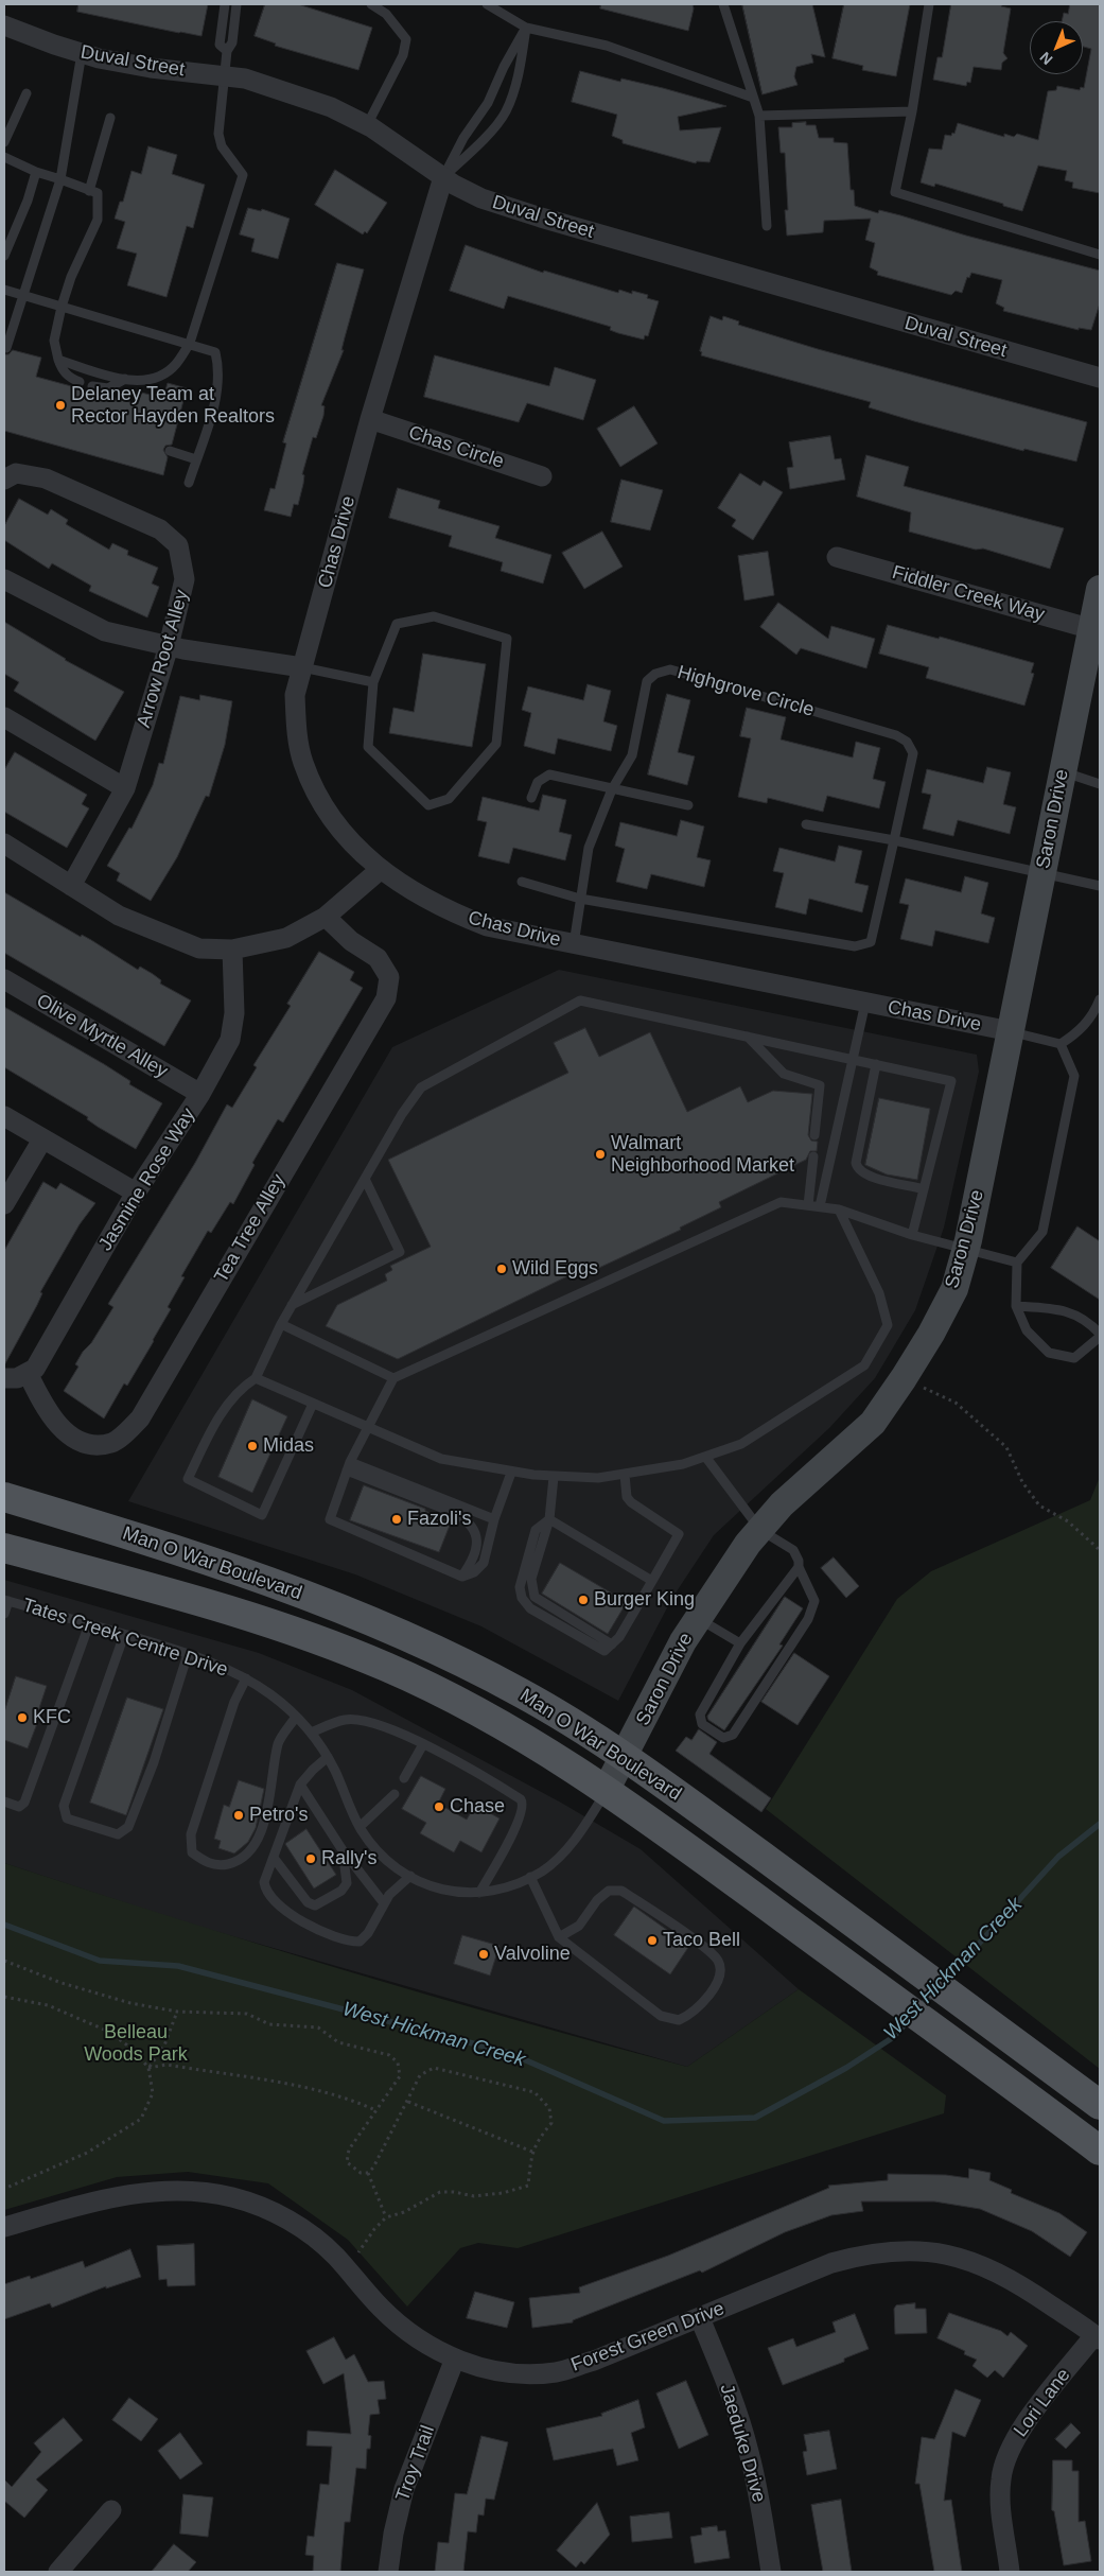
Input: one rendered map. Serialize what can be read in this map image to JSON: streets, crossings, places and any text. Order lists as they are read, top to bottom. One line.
{"streets":{"main road":["Man O War Boulevard"],"street":["Duval Street","Chas Circle","Chas Drive","Fiddler Creek Way","Arrow Root Alley","Saron Drive","Olive Myrtle Alley","Jasmine Rose Way","Tea Tree Alley","Forest Green Drive","Lori Lane","Jaeduke Drive","Troy Trail"],"lane":["Highgrove Circle","Tates Creek Centre Drive"]},"crossings":[["Duval Street","Chas Drive"],["Chas Circle","Chas Drive"],["Chas Drive","Highgrove Circle"],["Chas Drive","Saron Drive"],["Fiddler Creek Way","Saron Drive"],["Saron Drive","Man O War Boulevard"],["Saron Drive","Tates Creek Centre Drive"],["Olive Myrtle Alley","Jasmine Rose Way"],["Jasmine Rose Way","Tea Tree Alley"],["Man O War Boulevard","Tates Creek Centre Drive"],["Forest Green Drive","Lori Lane"],["Forest Green Drive","Jaeduke Drive"],["Forest Green Drive","Troy Trail"]],"water":["West Hickman Creek"],"parks":["Belleau Woods Park"],"places":["Delaney Team at Rector Hayden Realtors","Walmart Neighborhood Market","Wild Eggs","Midas","Fazoli's","Burger King","KFC","Chase","Petro's","Rally's","Taco Bell","Valvoline"],"north":"bottom left"}
